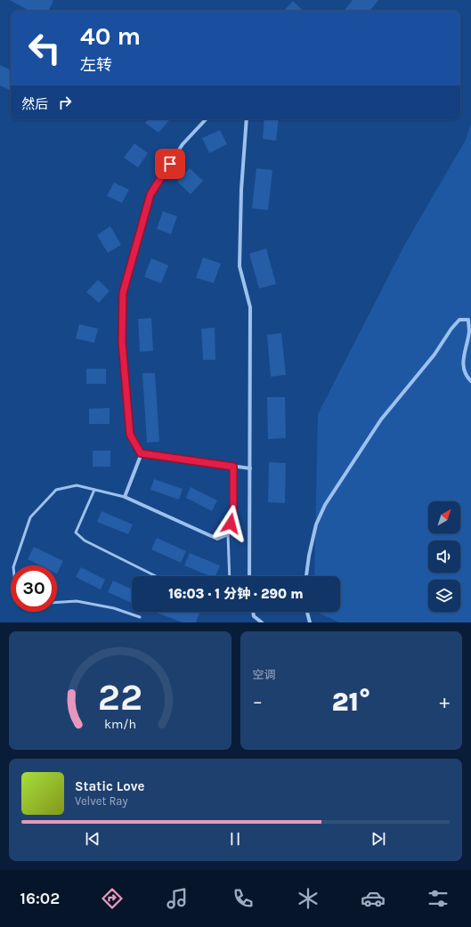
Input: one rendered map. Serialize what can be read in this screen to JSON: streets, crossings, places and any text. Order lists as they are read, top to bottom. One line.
{"north":"top right","page":{"turn":["40 m","左转"],"then":"然后","limit":"30","trip":"16:03 · 1 分钟 · 290 m","tile":"空调","heat":["−","21°","+"],"song":["Static Love","Velvet Ray"],"tabs":"16:02","gauge":["22","km/h"]}}
